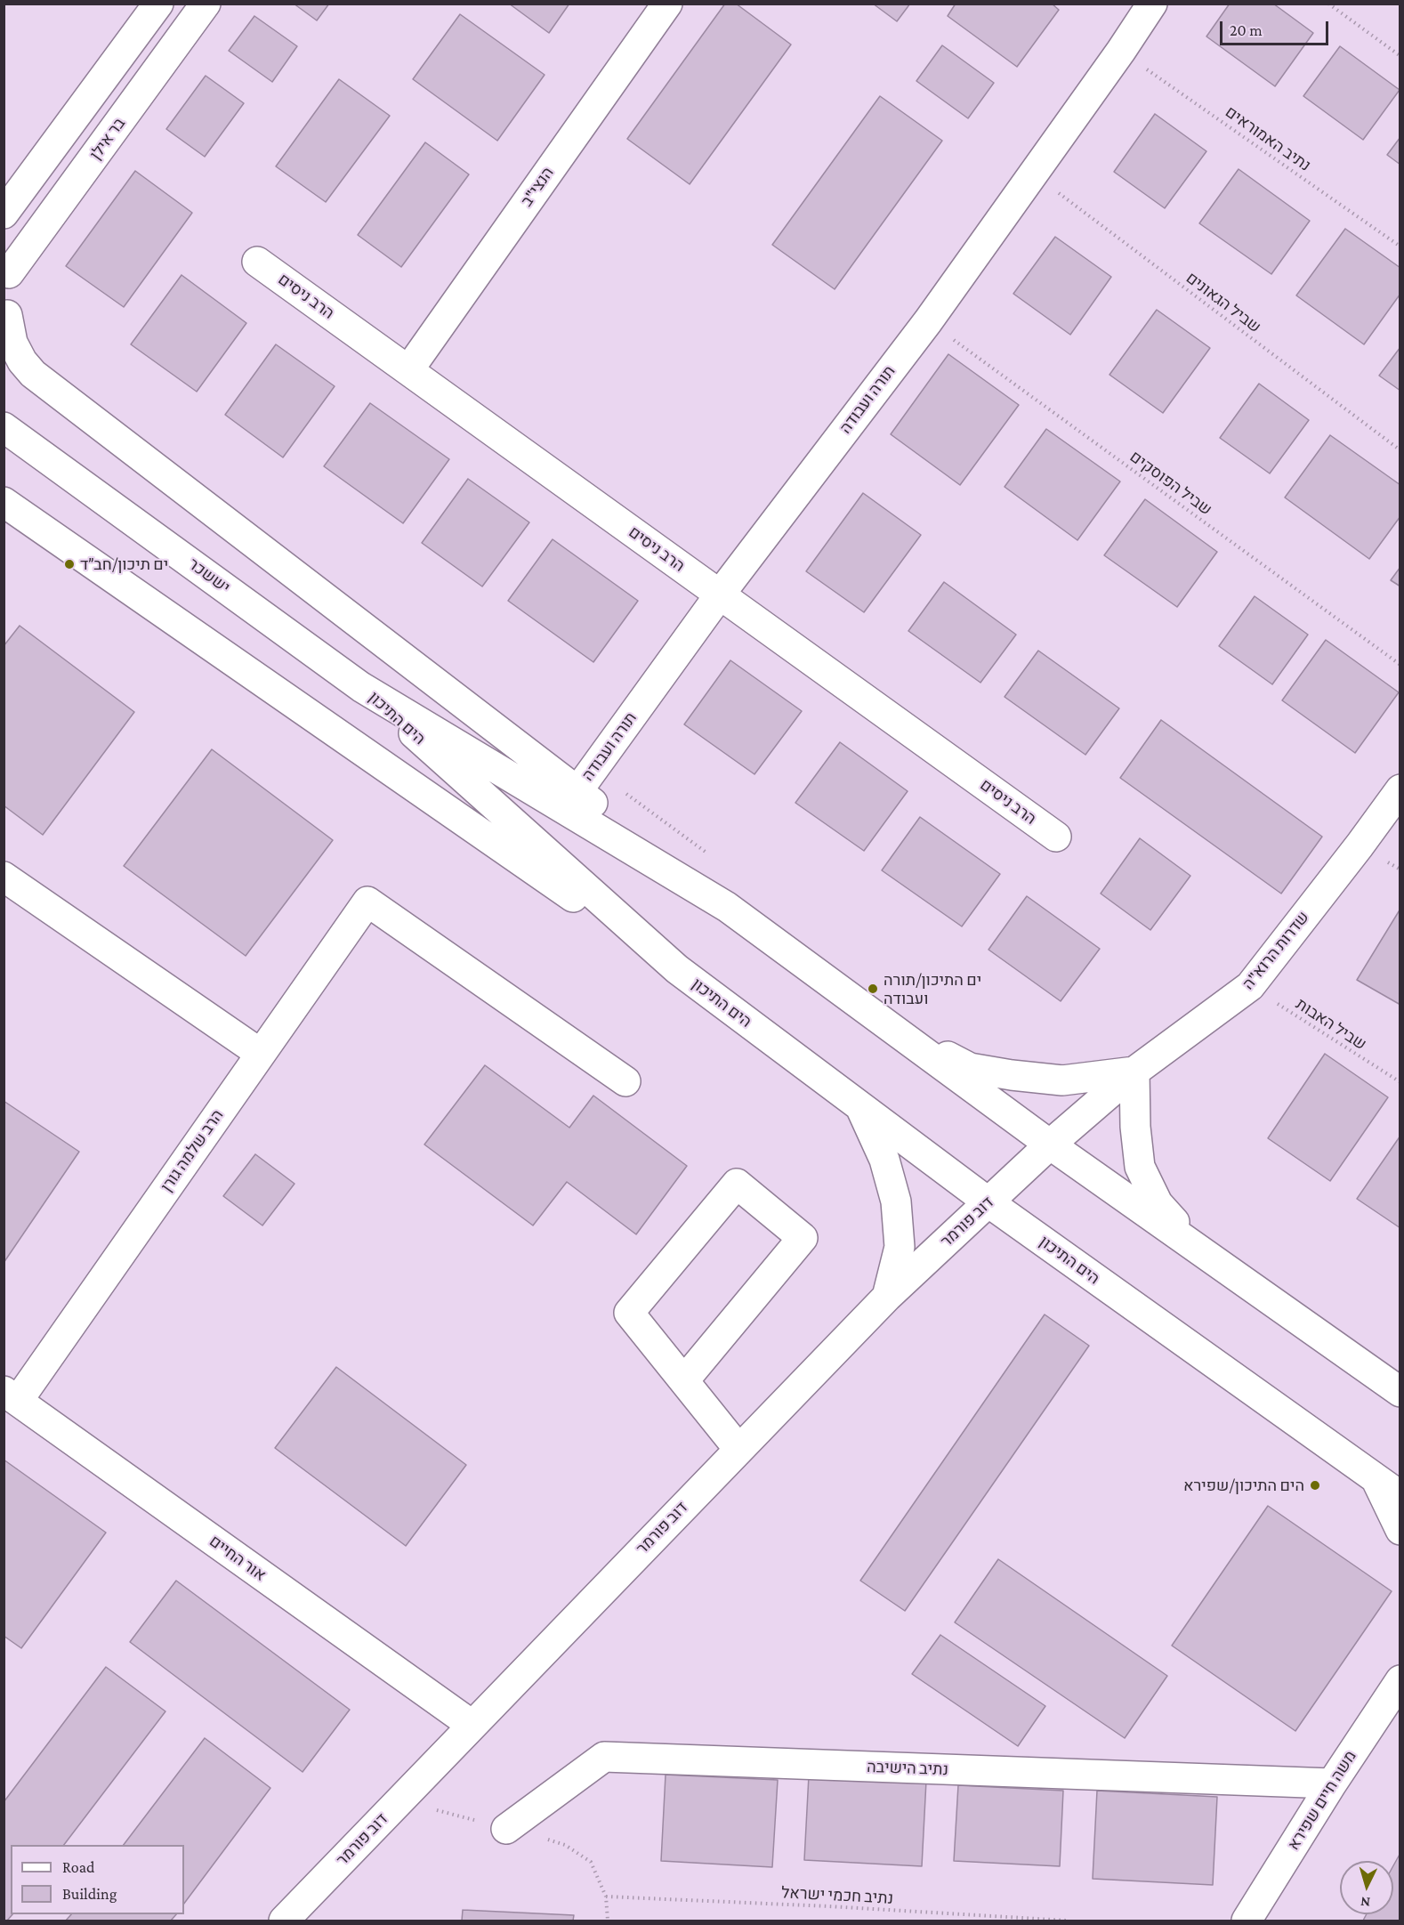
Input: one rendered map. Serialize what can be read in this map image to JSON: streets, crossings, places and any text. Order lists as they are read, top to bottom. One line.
{"streets":{"street":["בר אילן","הנצי\"ב","הרב ניסים","תורה ועבודה","יששכר","הים התיכון","שדרות הרוא\"ה","הרב שלמה גורן","דוב פורמר","אור החיים","נתיב הישיבה","משה חיים שפירא"],"path":["נתיב האמוראים","שביל הגאונים","שביל הפוסקים","שביל האבות","נתיב חכמי ישראל"]},"crossings":[["נתיב האמוראים","תורה ועבודה"],["הנצי\"ב","הרב ניסים"],["הרב ניסים","תורה ועבודה"],["שביל הגאונים","תורה ועבודה"],["תורה ועבודה","שביל הפוסקים"],["יששכר","הים התיכון"],["הים התיכון","שדרות הרוא\"ה"],["הים התיכון","דוב פורמר"],["שדרות הרוא\"ה","שביל האבות"],["שדרות הרוא\"ה","דוב פורמר"],["הרב שלמה גורן","אור החיים"],["דוב פורמר","אור החיים"],["נתיב הישיבה","משה חיים שפירא"]],"places":["ים תיכון/חב״ד","ים התיכון/תורה ועבודה","הים התיכון/שפירא"],"legend":["Road","Building"],"scale_bar":"20 m","north":"bottom"}
